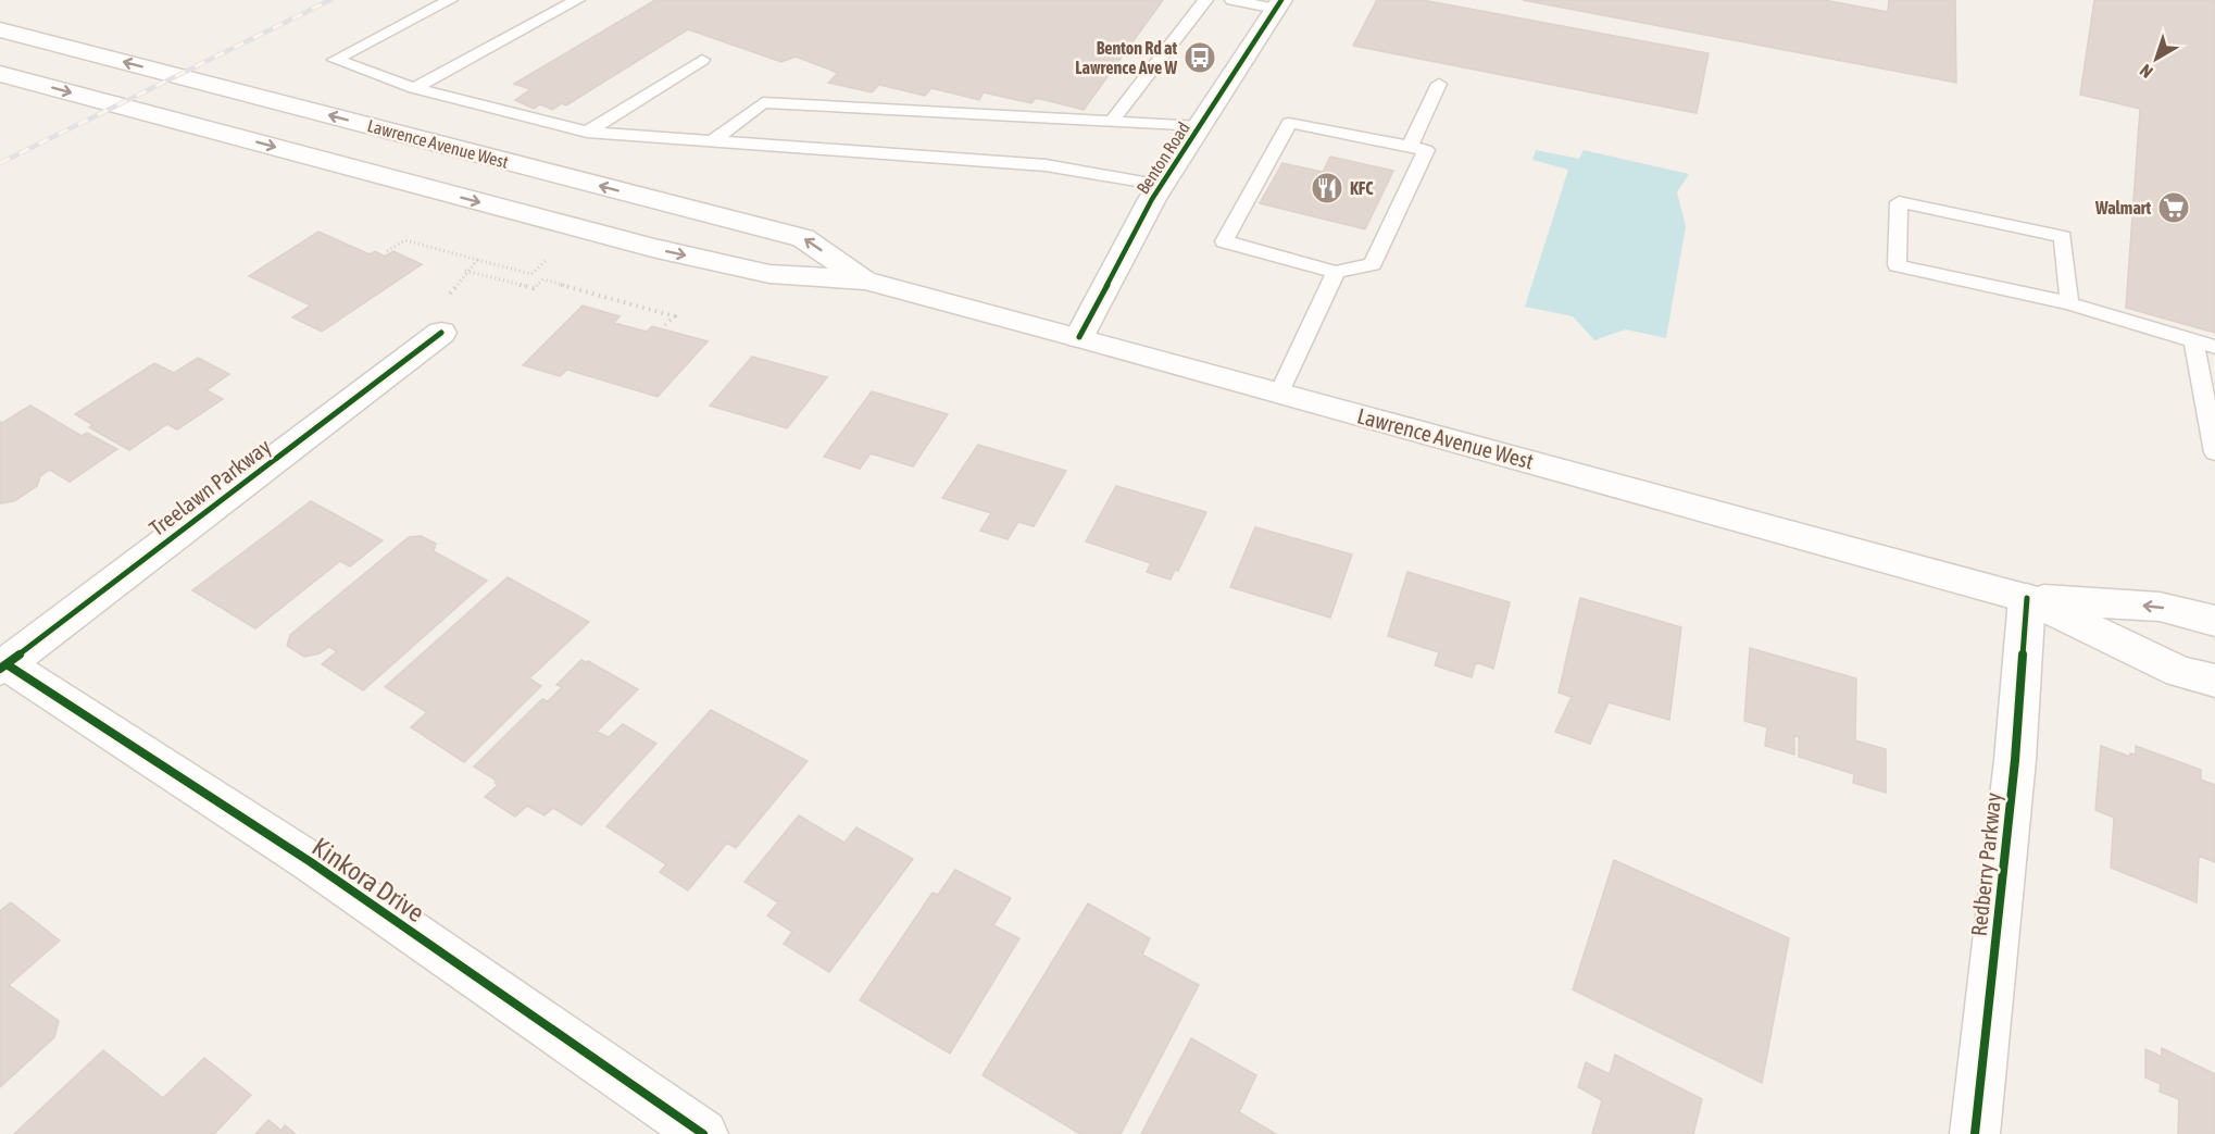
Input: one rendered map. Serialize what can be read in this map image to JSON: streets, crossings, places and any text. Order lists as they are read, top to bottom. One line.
{"streets":{"main road":["Lawrence Avenue West","Benton Road","Treelawn Parkway","Redberry Parkway","Kinkora Drive"]},"crossings":[["Lawrence Avenue West","Benton Road"],["Lawrence Avenue West","Redberry Parkway"],["Treelawn Parkway","Kinkora Drive"]],"places":{"bus stop":["Benton Rd at Lawrence Ave W"],"restaurant":["KFC"],"supermarket":["Walmart"]},"north":"bottom left"}
